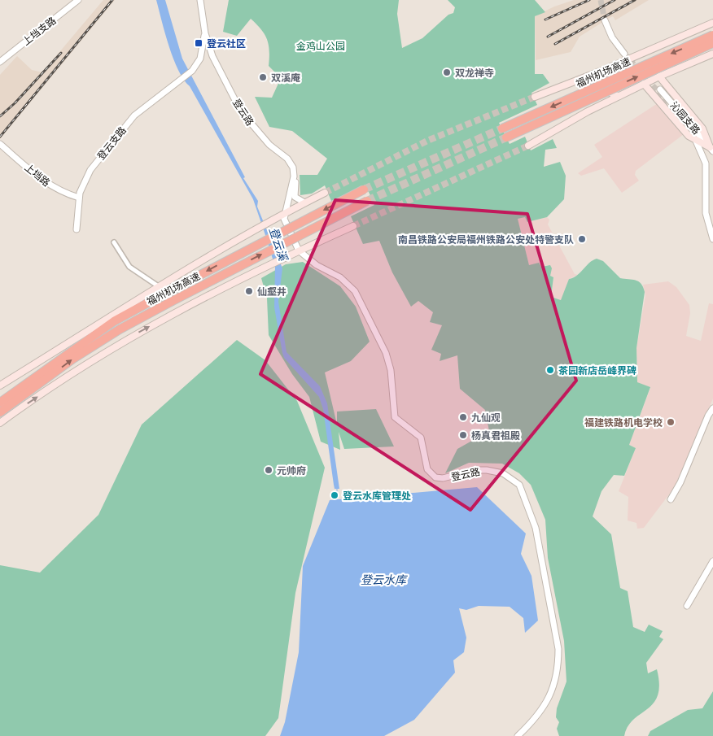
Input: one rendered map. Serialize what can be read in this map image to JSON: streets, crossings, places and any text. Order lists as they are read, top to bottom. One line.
{"streets":{"highway":["福州机场高速"],"street":["上垱支路","登云路","沁园支路","登云支路","上垱路"]},"crossings":[["登云路","登云支路"],["登云支路","上垱路"]],"water":["登云溪","登云水库"],"parks":["金鸡山公园"],"places":{"transit":["登云社区"],"other":["双龙禅寺","双溪庵","南昌铁路公安局福州铁路公安处特警支队","仙壑井","茶园新店岳峰界碑","九仙观","福建铁路机电学校","杨真君祖殿","元帅府","登云水库管理处"]}}
